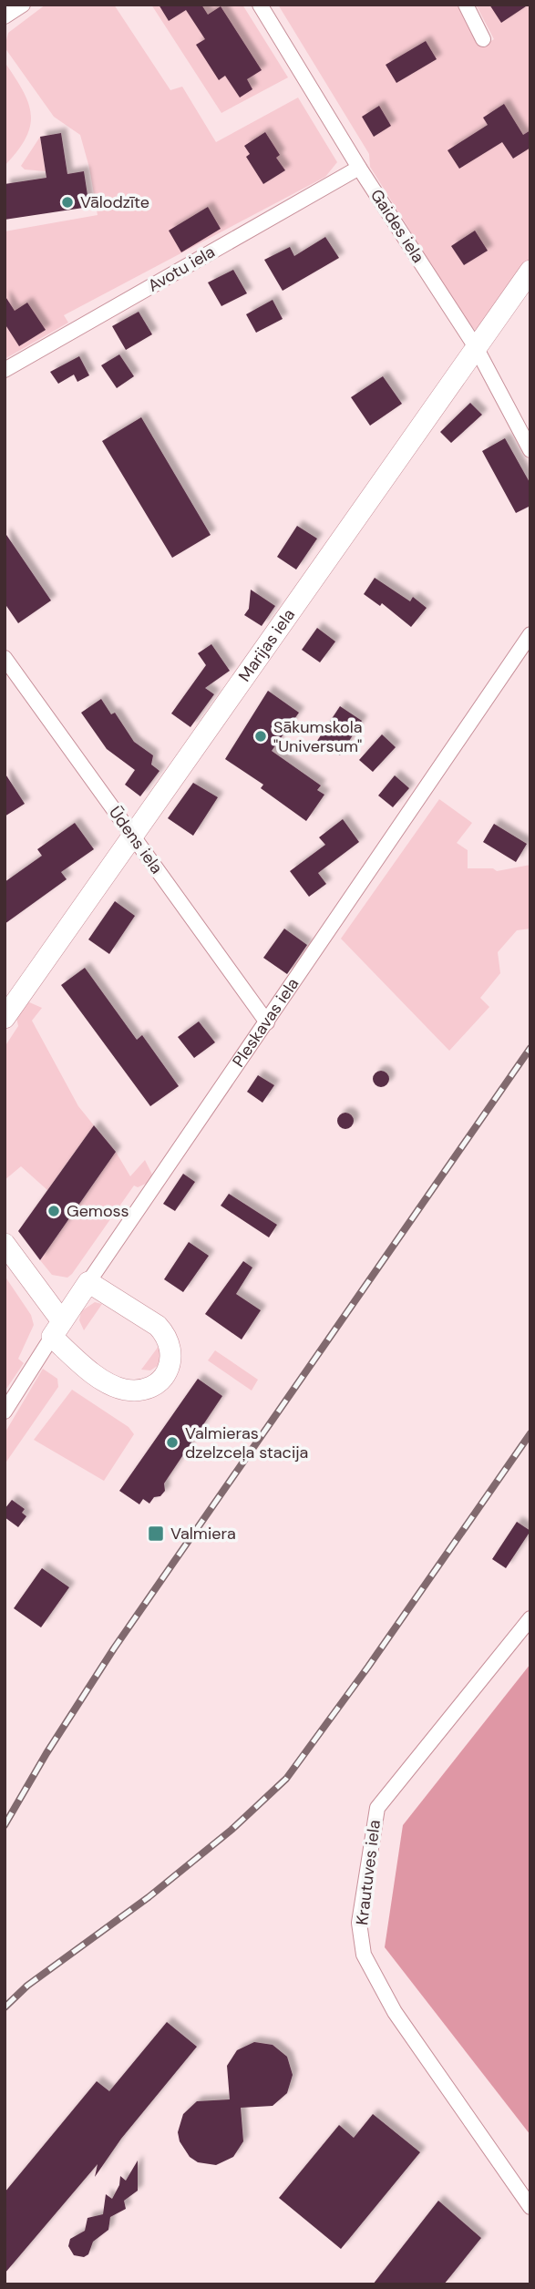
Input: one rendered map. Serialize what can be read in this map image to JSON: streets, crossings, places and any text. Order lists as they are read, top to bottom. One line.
{"streets":{"street":["Gaides iela","Avotu iela","Marijas iela","Ūdens iela","Pleskavas iela","Krautuves iela"]},"crossings":[["Gaides iela","Avotu iela"],["Gaides iela","Marijas iela"],["Marijas iela","Ūdens iela"],["Ūdens iela","Pleskavas iela"]],"places":{"other":["Vālodzīte","Sākumskola \"Universum\"","Gemoss","Valmieras dzelzceļa stacija"],"transit":["Valmiera"]}}
